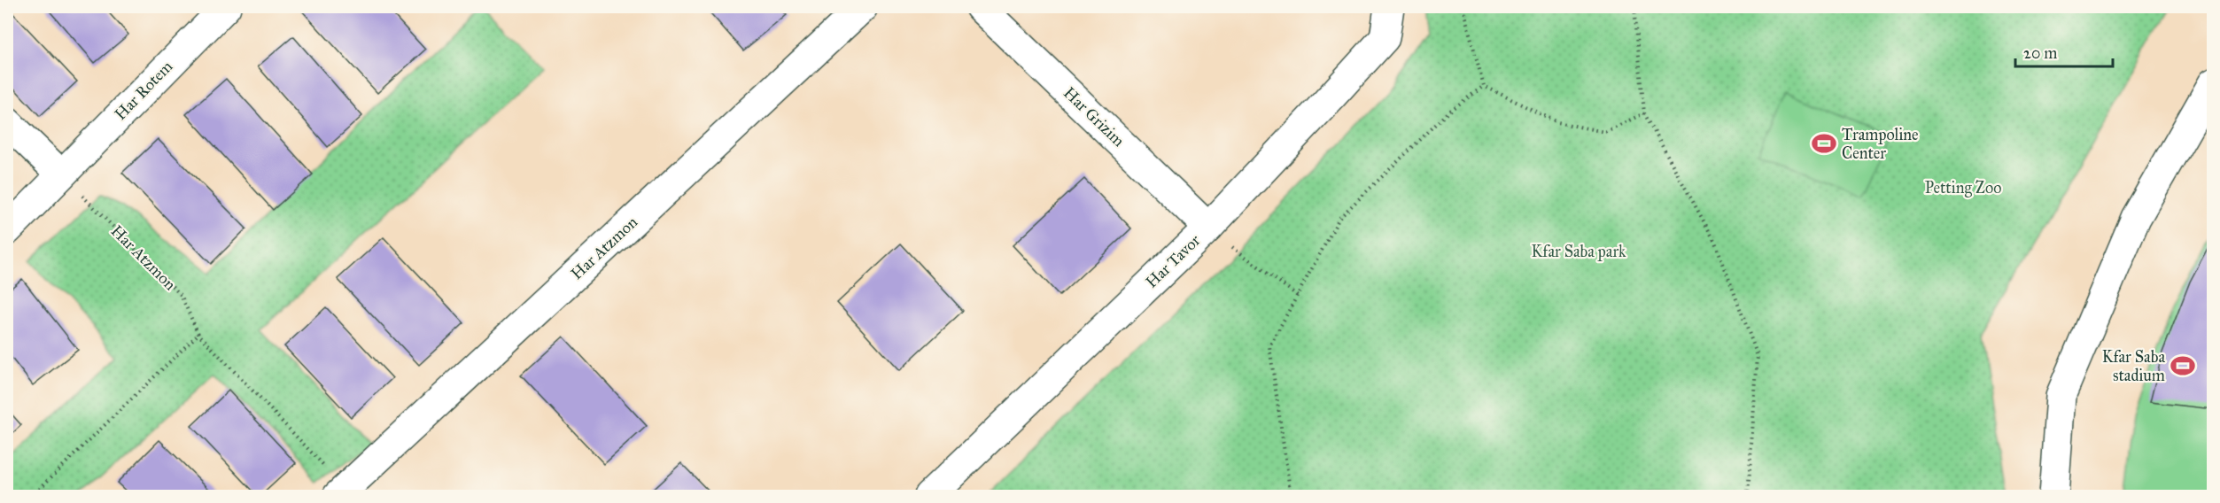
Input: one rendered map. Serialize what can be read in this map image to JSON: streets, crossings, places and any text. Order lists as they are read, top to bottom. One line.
{"streets":{"street":["Har Rotem","Har Grizim","Har Atzmon","Har Tavor"]},"crossings":[["Har Rotem","Har Atzmon"],["Har Grizim","Har Tavor"]],"parks":["Petting Zoo","Kfar Saba park"],"places":{"sports":["Trampoline Center","Kfar Saba stadium"]},"scale_bar":"20 m"}
